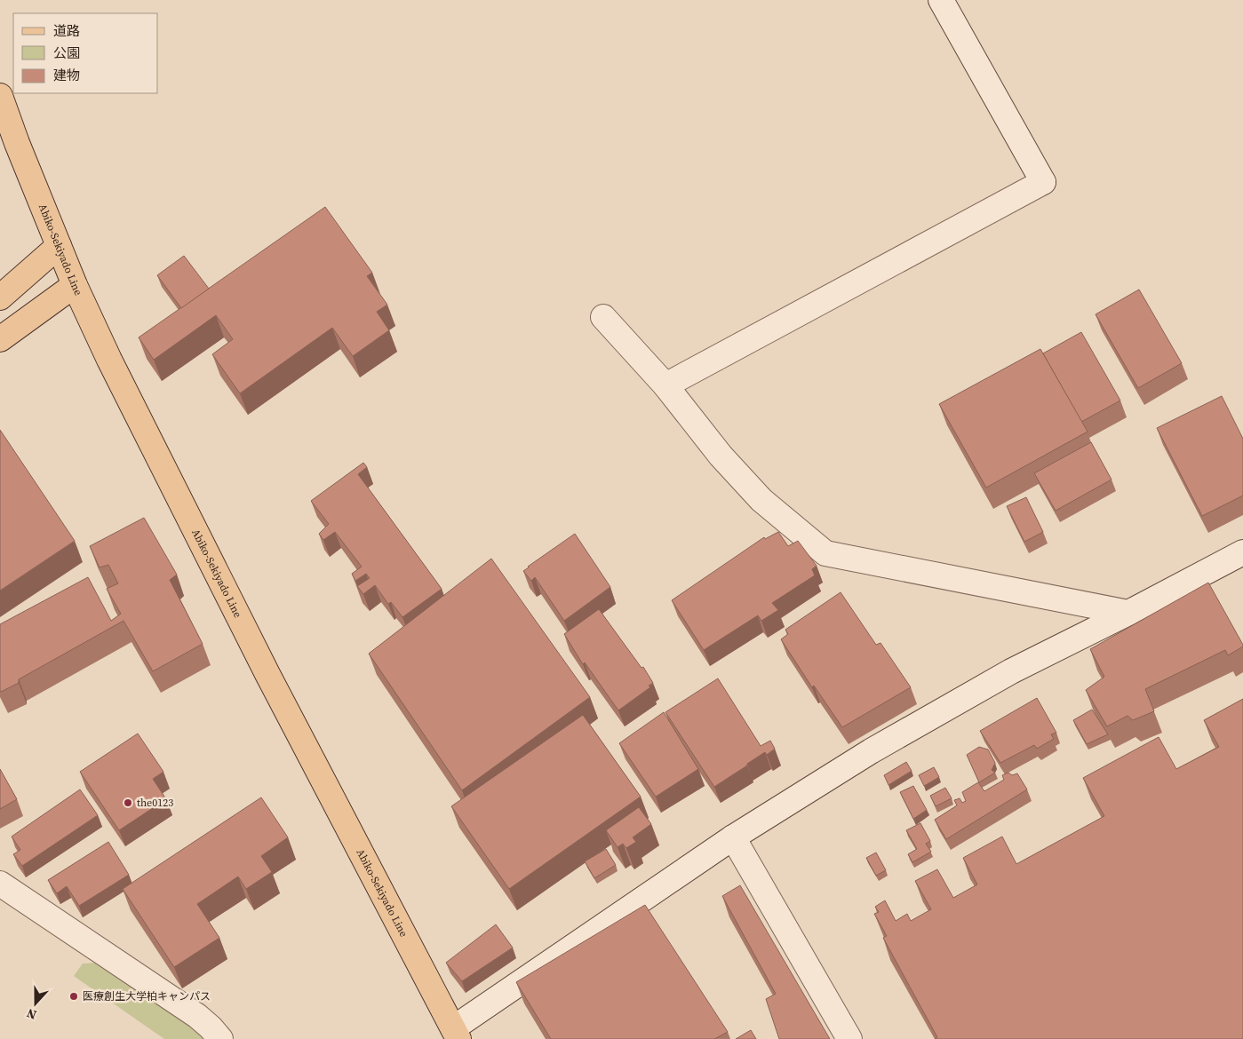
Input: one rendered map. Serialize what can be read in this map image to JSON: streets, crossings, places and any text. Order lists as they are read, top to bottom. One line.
{"streets":{"main road":["Abiko-Sekiyado Line"]},"places":["the0123","医療創生大学柏キャンパス"],"legend":["道路","公園","建物"],"north":"bottom"}
